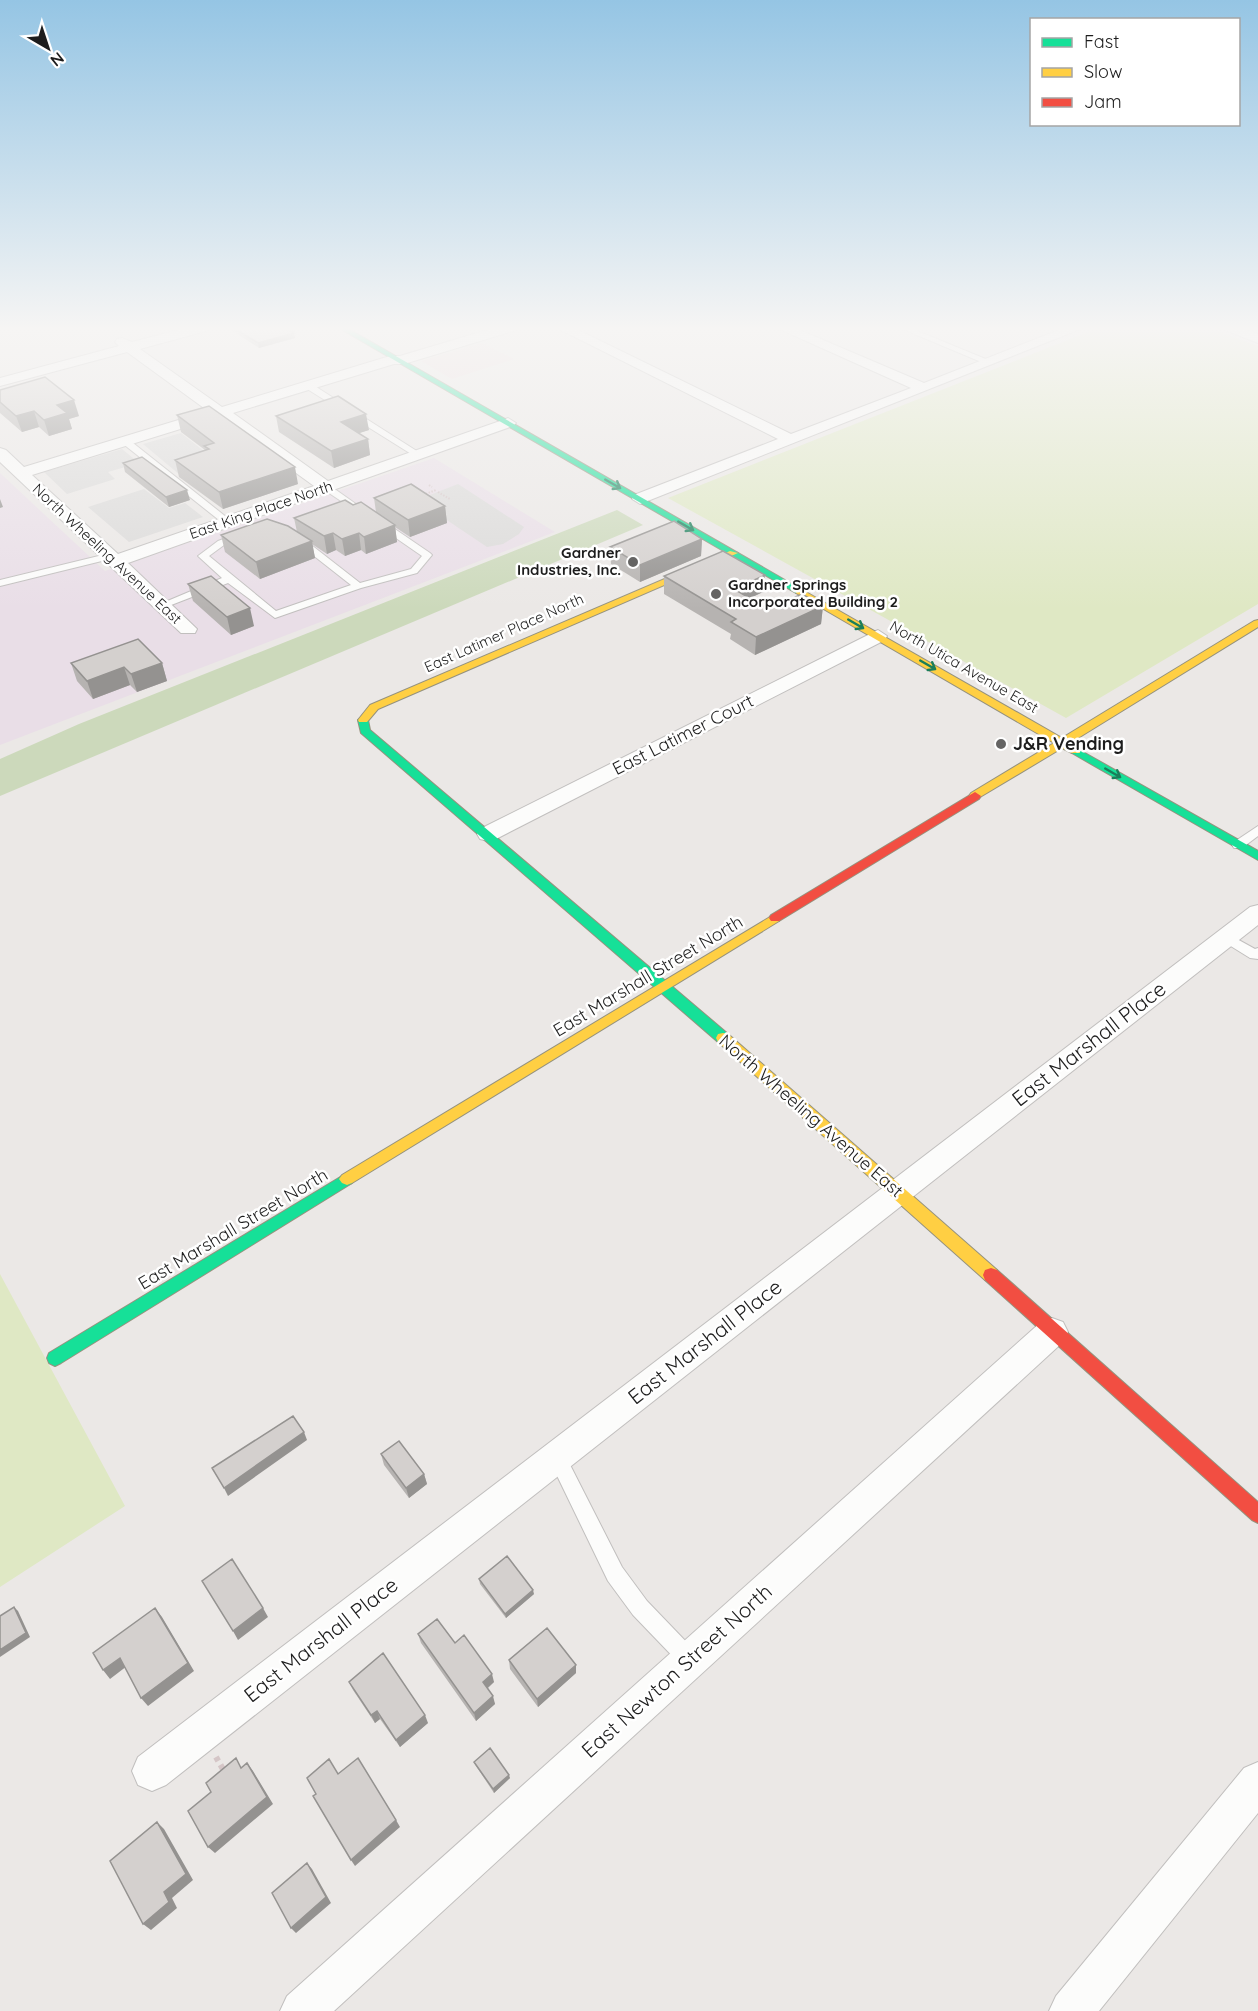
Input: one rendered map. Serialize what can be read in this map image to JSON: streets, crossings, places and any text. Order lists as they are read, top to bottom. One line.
{"streets":{"street":["East King Place North","North Wheeling Avenue East","East Latimer Place North","North Utica Avenue East","East Latimer Court","East Marshall Street North","East Marshall Place","East Newton Street North"]},"crossings":[["East King Place North","North Wheeling Avenue East"],["East King Place North","North Utica Avenue East"],["North Wheeling Avenue East","East Latimer Place North"],["North Wheeling Avenue East","East Latimer Court"],["North Wheeling Avenue East","East Marshall Street North"],["North Wheeling Avenue East","East Marshall Place"],["North Wheeling Avenue East","East Newton Street North"],["East Latimer Place North","North Utica Avenue East"],["North Utica Avenue East","East Latimer Court"],["North Utica Avenue East","East Marshall Street North"]],"one_way":["North Utica Avenue East"],"places":["Gardner Industries, Inc.","Gardner Springs Incorporated Building 2","J&R Vending"],"legend":["Fast","Slow","Jam"],"north":"bottom right"}
